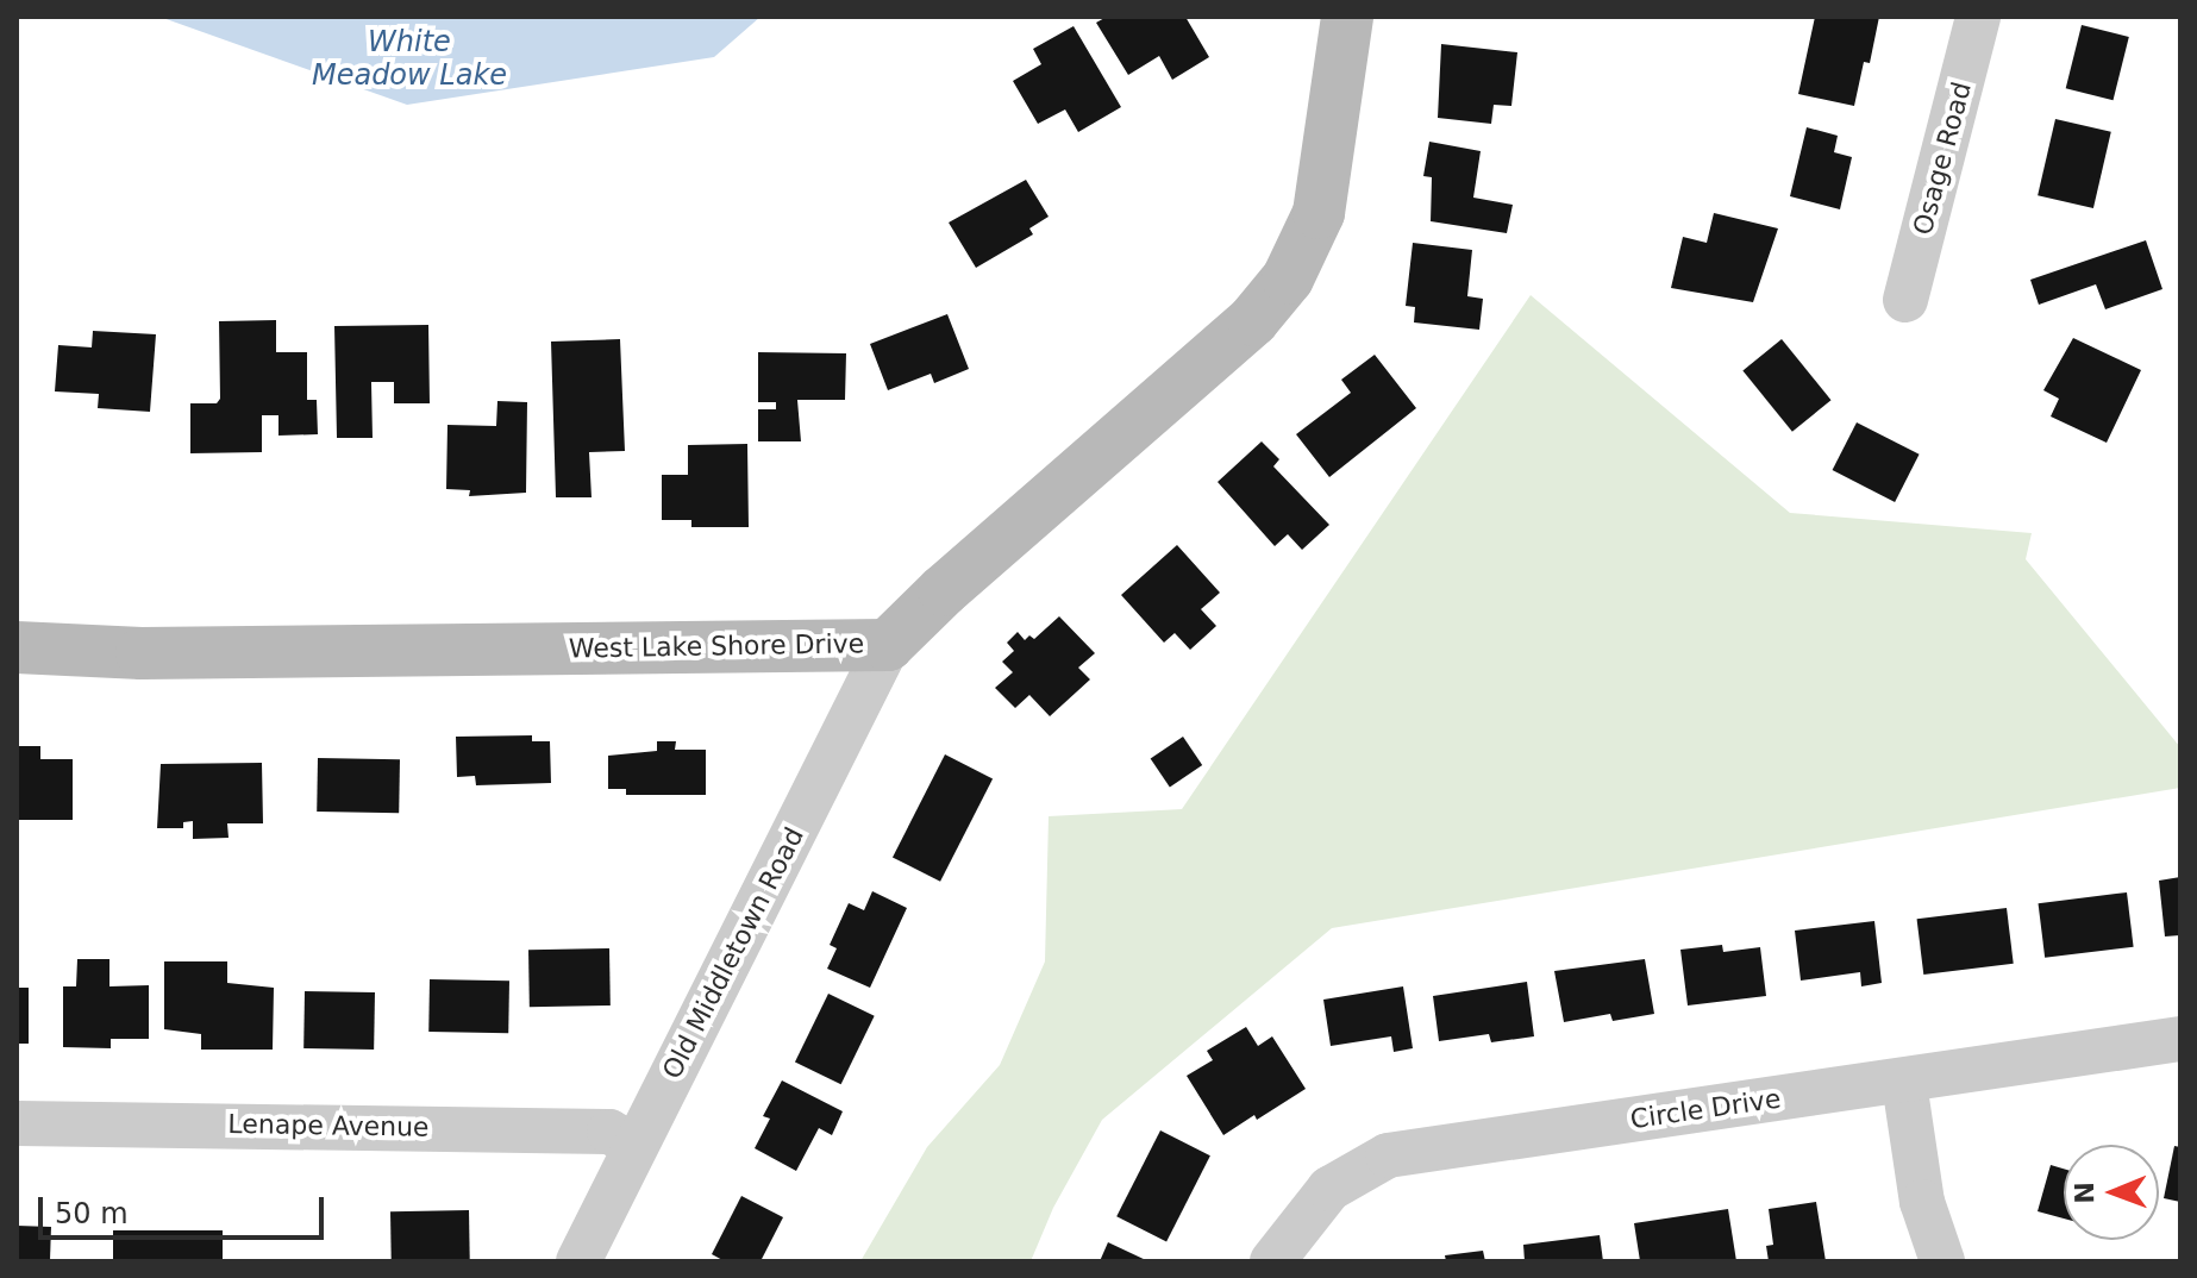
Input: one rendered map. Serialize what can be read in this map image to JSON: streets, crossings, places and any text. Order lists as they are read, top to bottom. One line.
{"streets":{"street":["Osage Road","West Lake Shore Drive","Old Middletown Road","Circle Drive","Lenape Avenue"]},"crossings":[["West Lake Shore Drive","Old Middletown Road"],["Old Middletown Road","Lenape Avenue"]],"water":["White Meadow Lake"],"scale_bar":"50 m","north":"left"}
